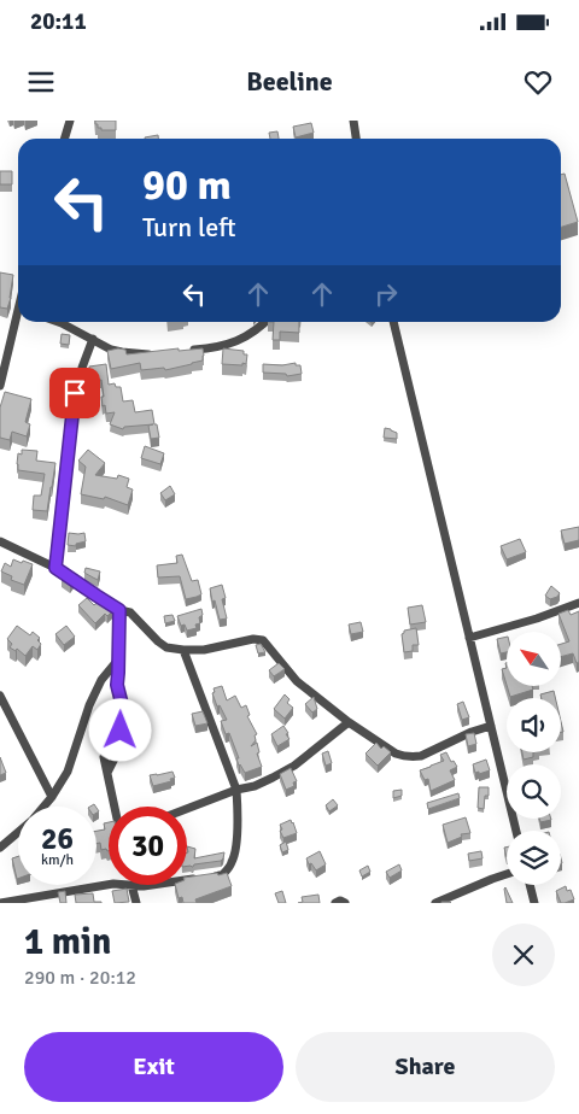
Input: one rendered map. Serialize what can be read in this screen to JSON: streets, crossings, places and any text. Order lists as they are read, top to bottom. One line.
{"north":"top left","page":{"status":"20:11","header":"Beeline","turn":["90 m","Turn left"],"speed":"26 km/h","limit":"30","heading":["1 min","290 m · 20:12"],"buttons":["Exit","Share"]}}
